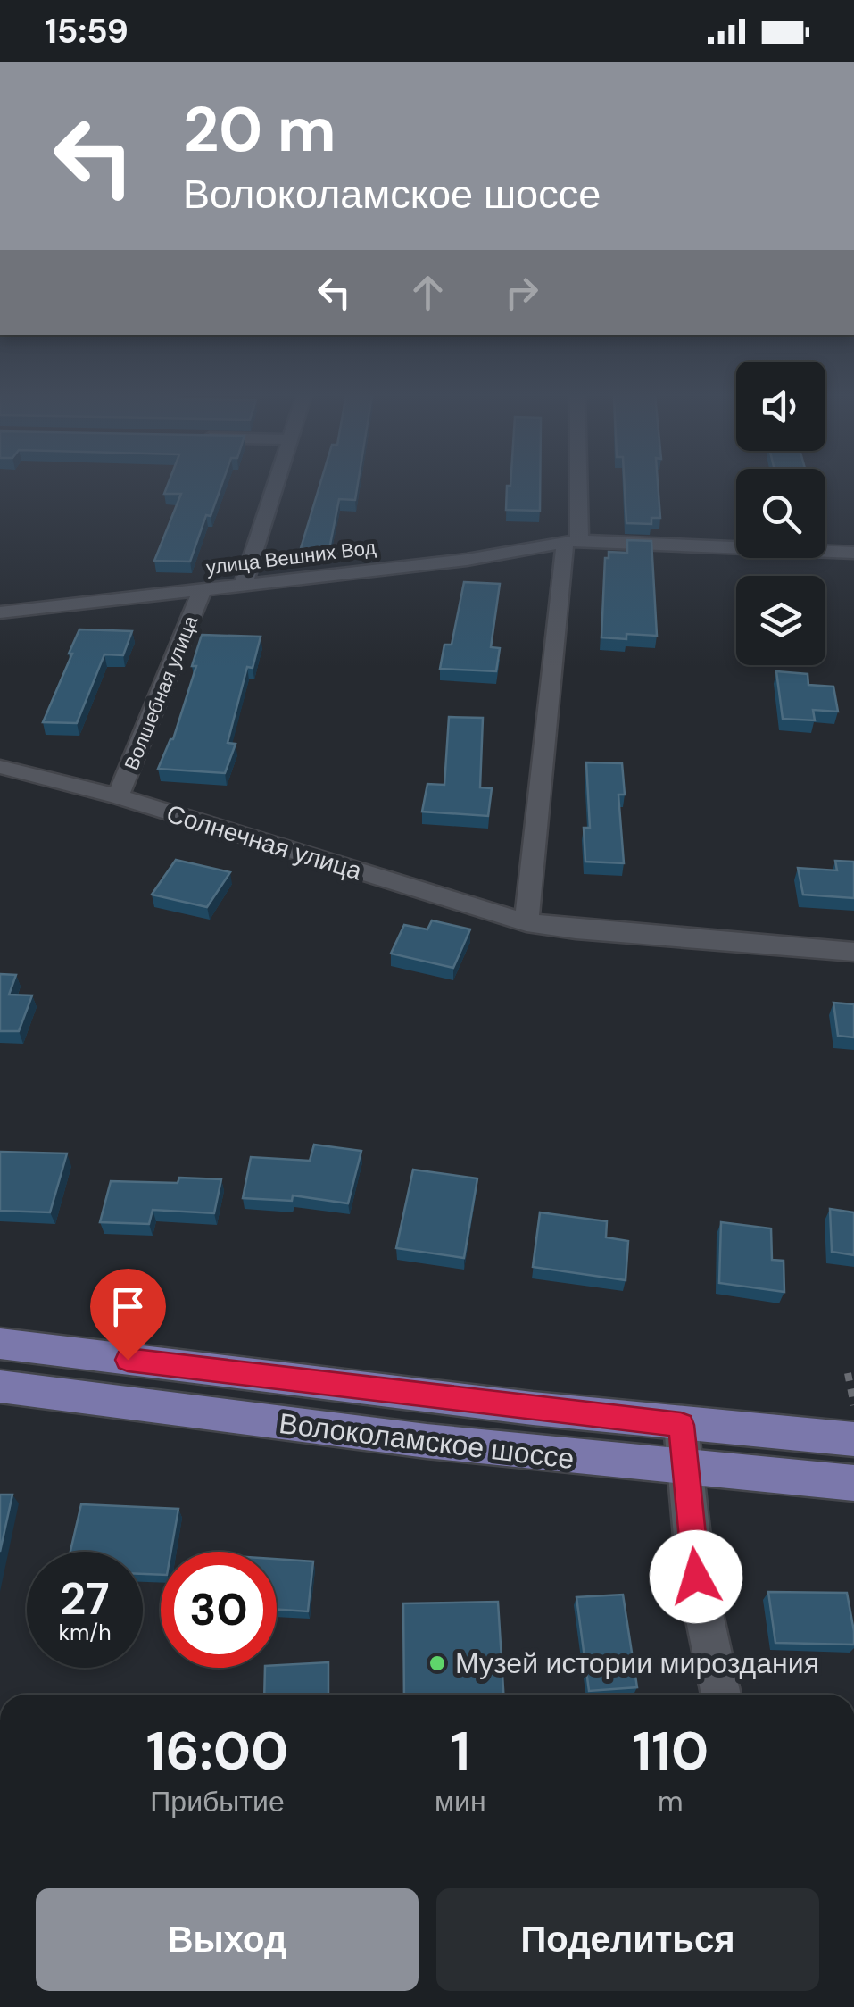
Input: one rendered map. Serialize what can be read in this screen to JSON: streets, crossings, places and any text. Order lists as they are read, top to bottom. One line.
{"streets":{"main road":["Волоколамское шоссе"],"street":["улица Вешних Вод","Волшебная улица","Солнечная улица"]},"crossings":[["улица Вешних Вод","Волшебная улица"],["Волшебная улица","Солнечная улица"]],"places":["Музей истории мироздания"],"page":{"status":"15:59","turn":["20 m","Волоколамское шоссе"],"speed":"27 km/h","limit":"30","eta":["16:00","Прибытие","1","мин","110","m"],"buttons":["Выход","Поделиться"]}}
